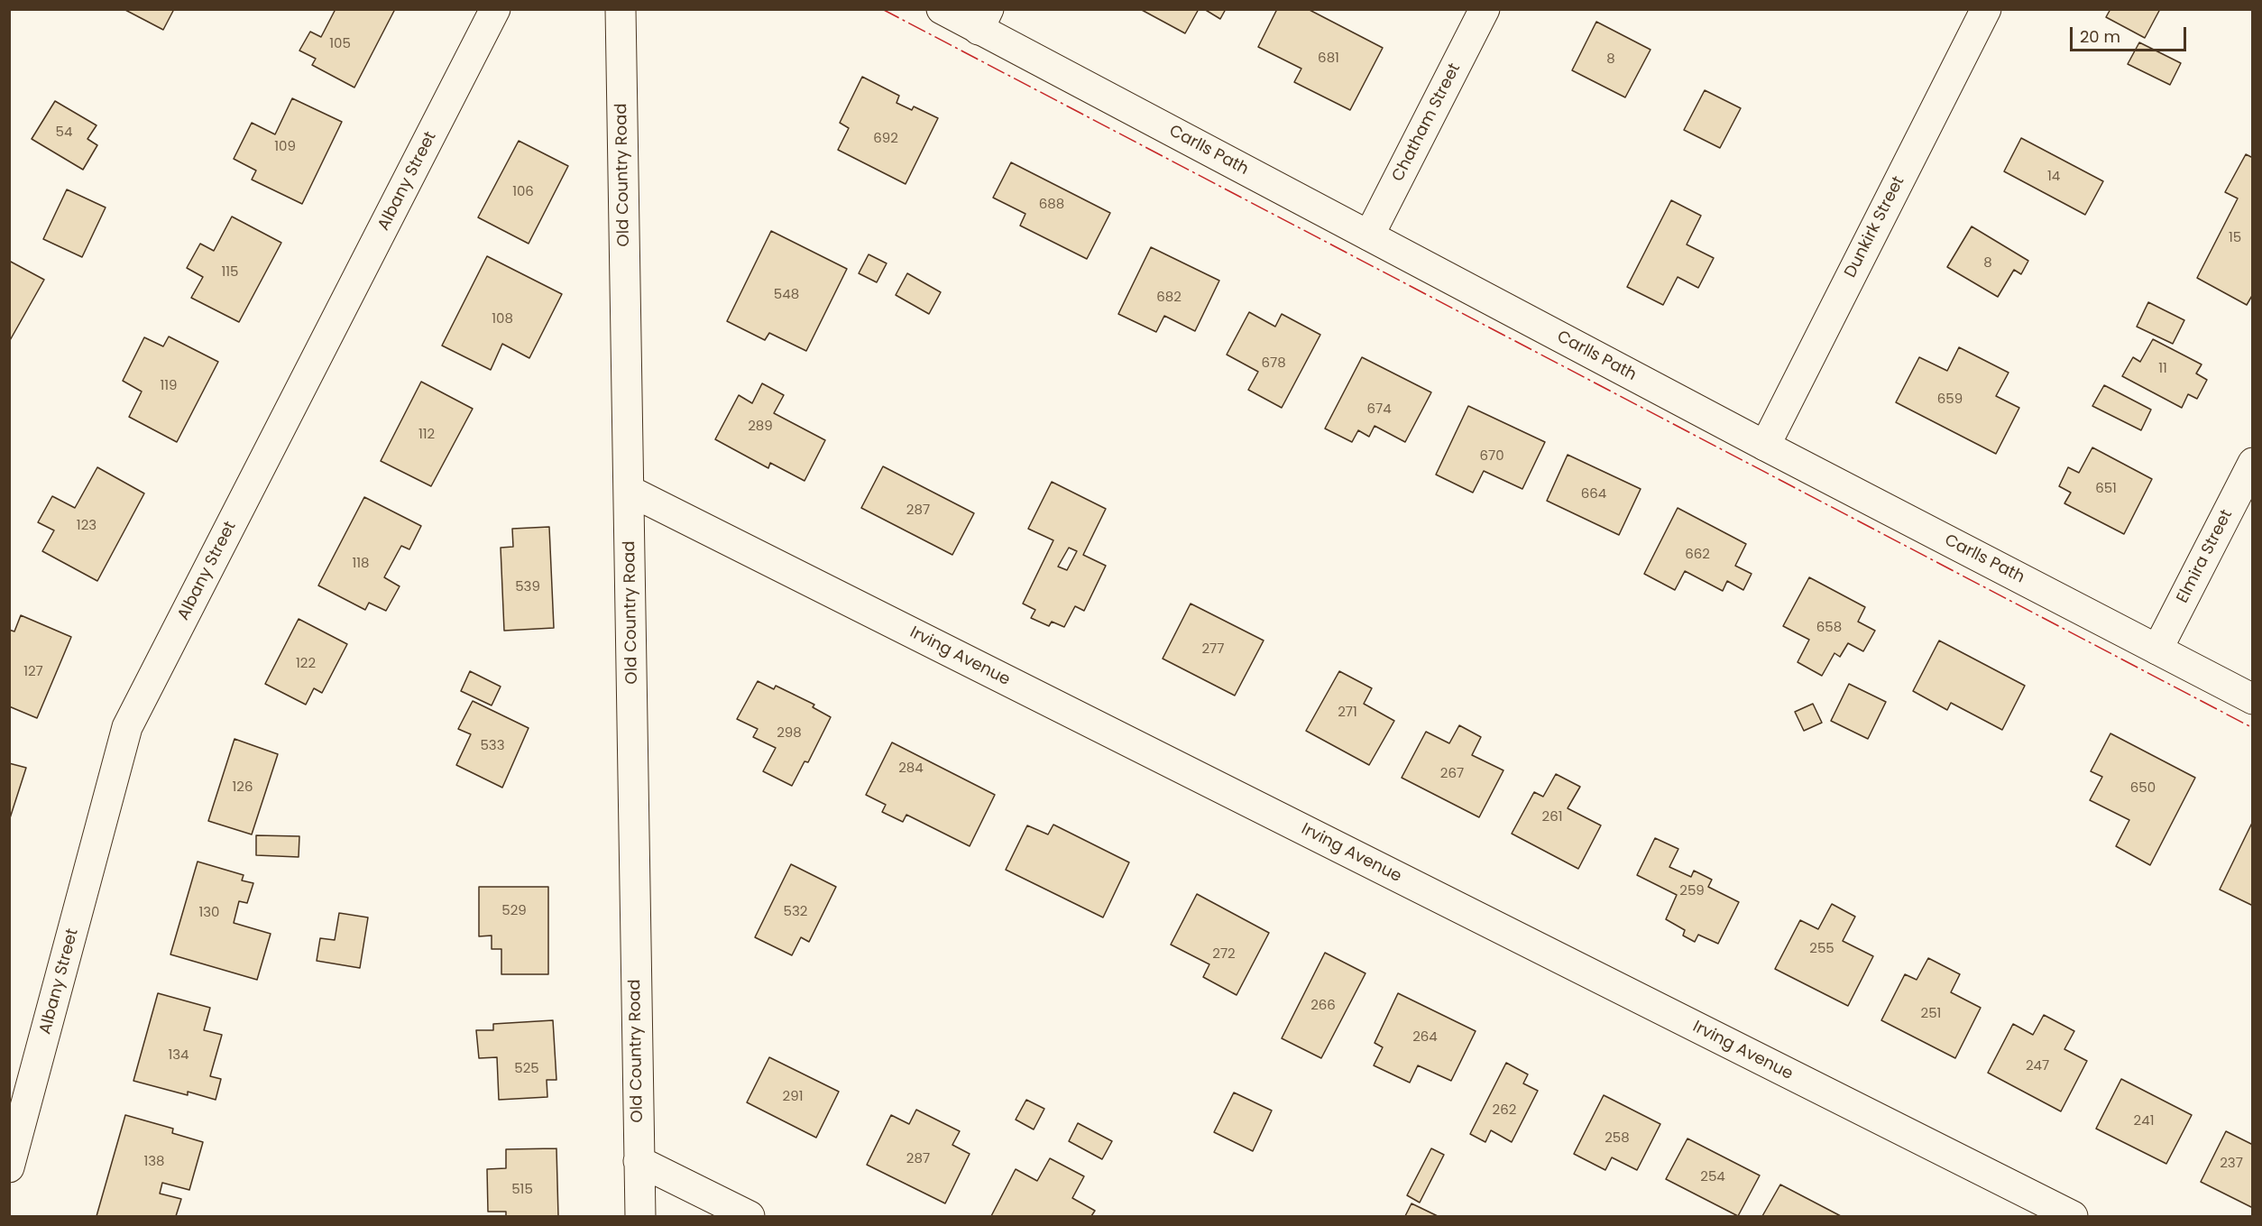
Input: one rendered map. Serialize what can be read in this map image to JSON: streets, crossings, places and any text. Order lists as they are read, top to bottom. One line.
{"streets":{"street":["Chatham Street","Carlls Path","Old Country Road","Albany Street","Dunkirk Street","Elmira Street","Irving Avenue"]},"crossings":[["Chatham Street","Carlls Path"],["Carlls Path","Dunkirk Street"],["Carlls Path","Elmira Street"],["Old Country Road","Irving Avenue"]],"house_numbers":["105","681","8","54","692","109","14","106","688","15","8","115","548","682","108","678","11","119","659","674","289","112","670","651","664","287","123","662","118","539","658","277","122","127","271","298","533","284","267","126","650","261","259","529","532","130","255","272","266","251","264","134","247","525","291","262","241","258","287","138","237","254","515"],"scale_bar":"20 m"}
